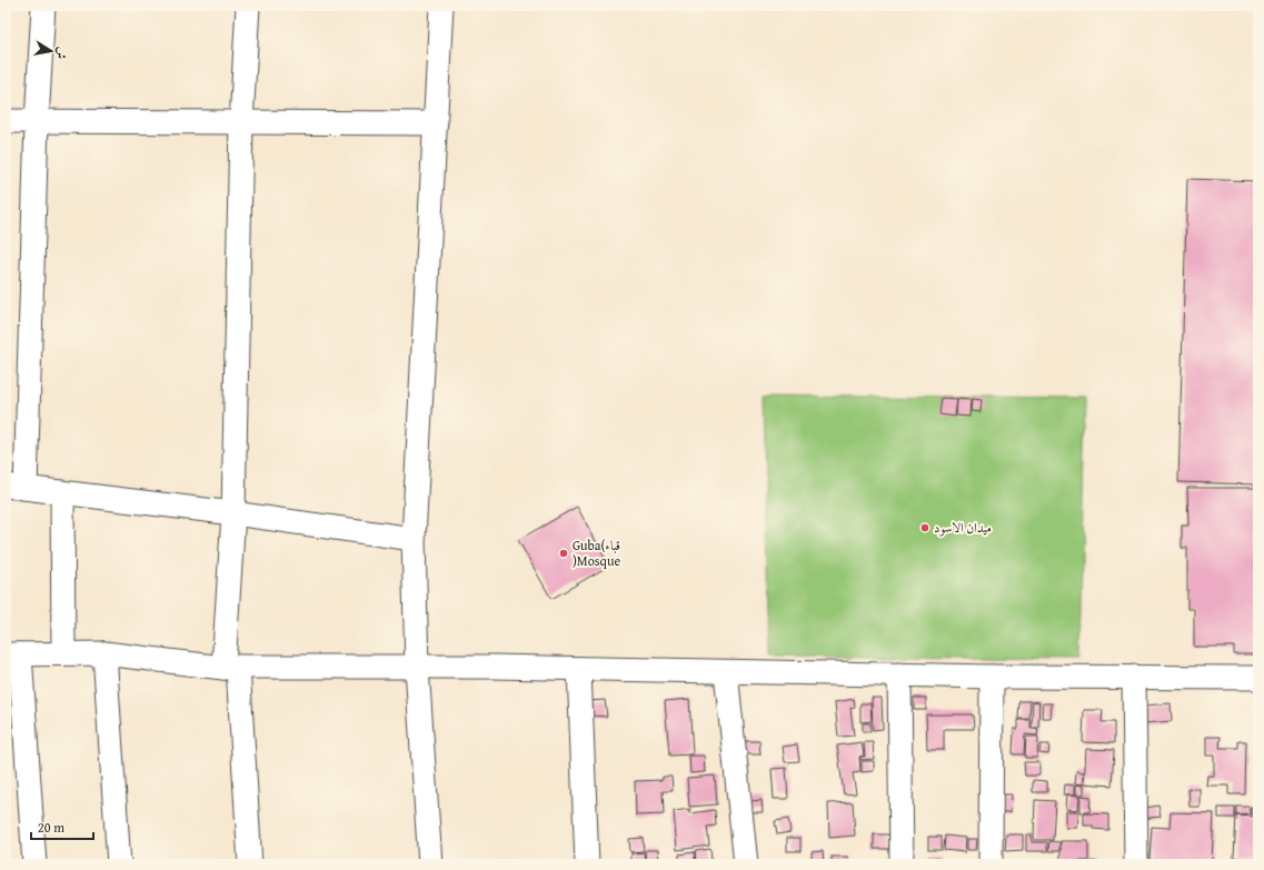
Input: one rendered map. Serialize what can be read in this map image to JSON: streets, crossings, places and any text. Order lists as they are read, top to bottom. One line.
{"places":["ميدان الاسود","Guba(قباء )Mosque"],"scale_bar":"20 m","north":"right"}
